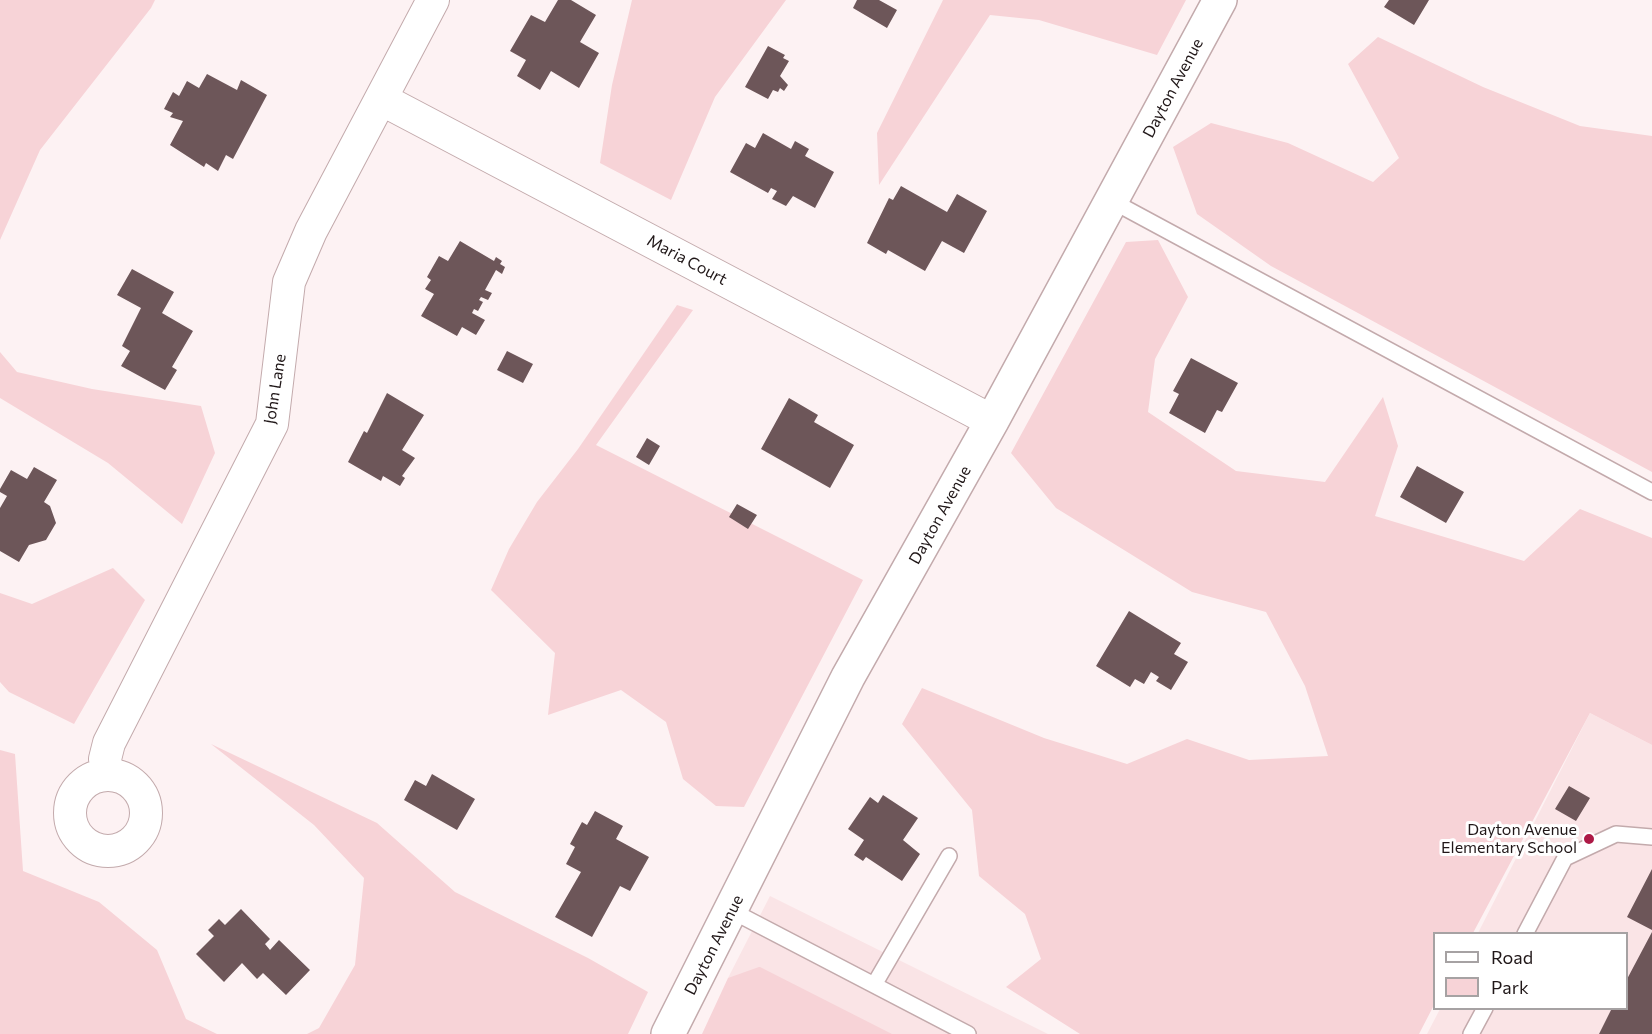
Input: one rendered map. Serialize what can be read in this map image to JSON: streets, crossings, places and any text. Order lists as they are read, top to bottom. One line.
{"streets":{"street":["Dayton Avenue","Maria Court","John Lane"]},"crossings":[["Dayton Avenue","Maria Court"],["Maria Court","John Lane"]],"places":["Dayton Avenue Elementary School"],"legend":["Road","Park"]}
